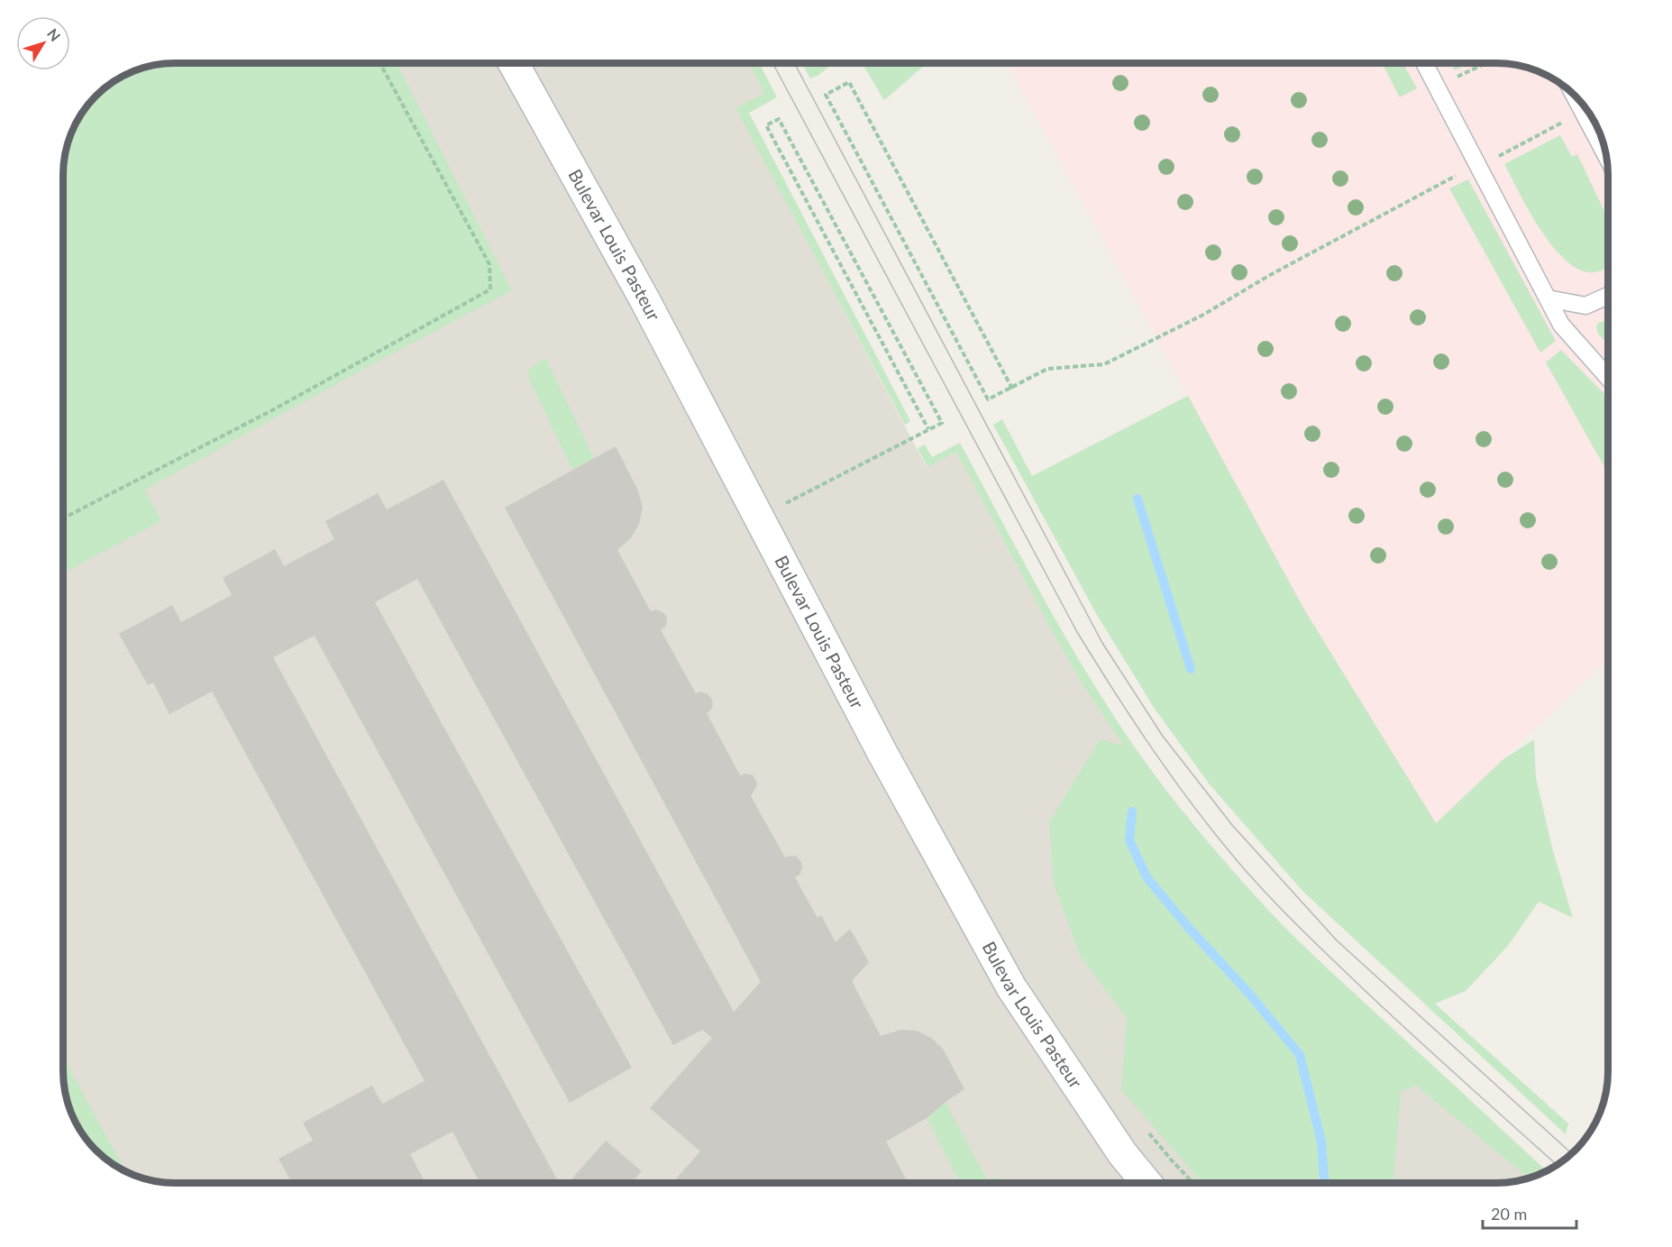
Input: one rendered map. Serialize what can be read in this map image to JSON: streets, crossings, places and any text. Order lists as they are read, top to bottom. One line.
{"streets":{"street":["Bulevar Louis Pasteur"]},"scale_bar":"20 m","north":"top right"}
